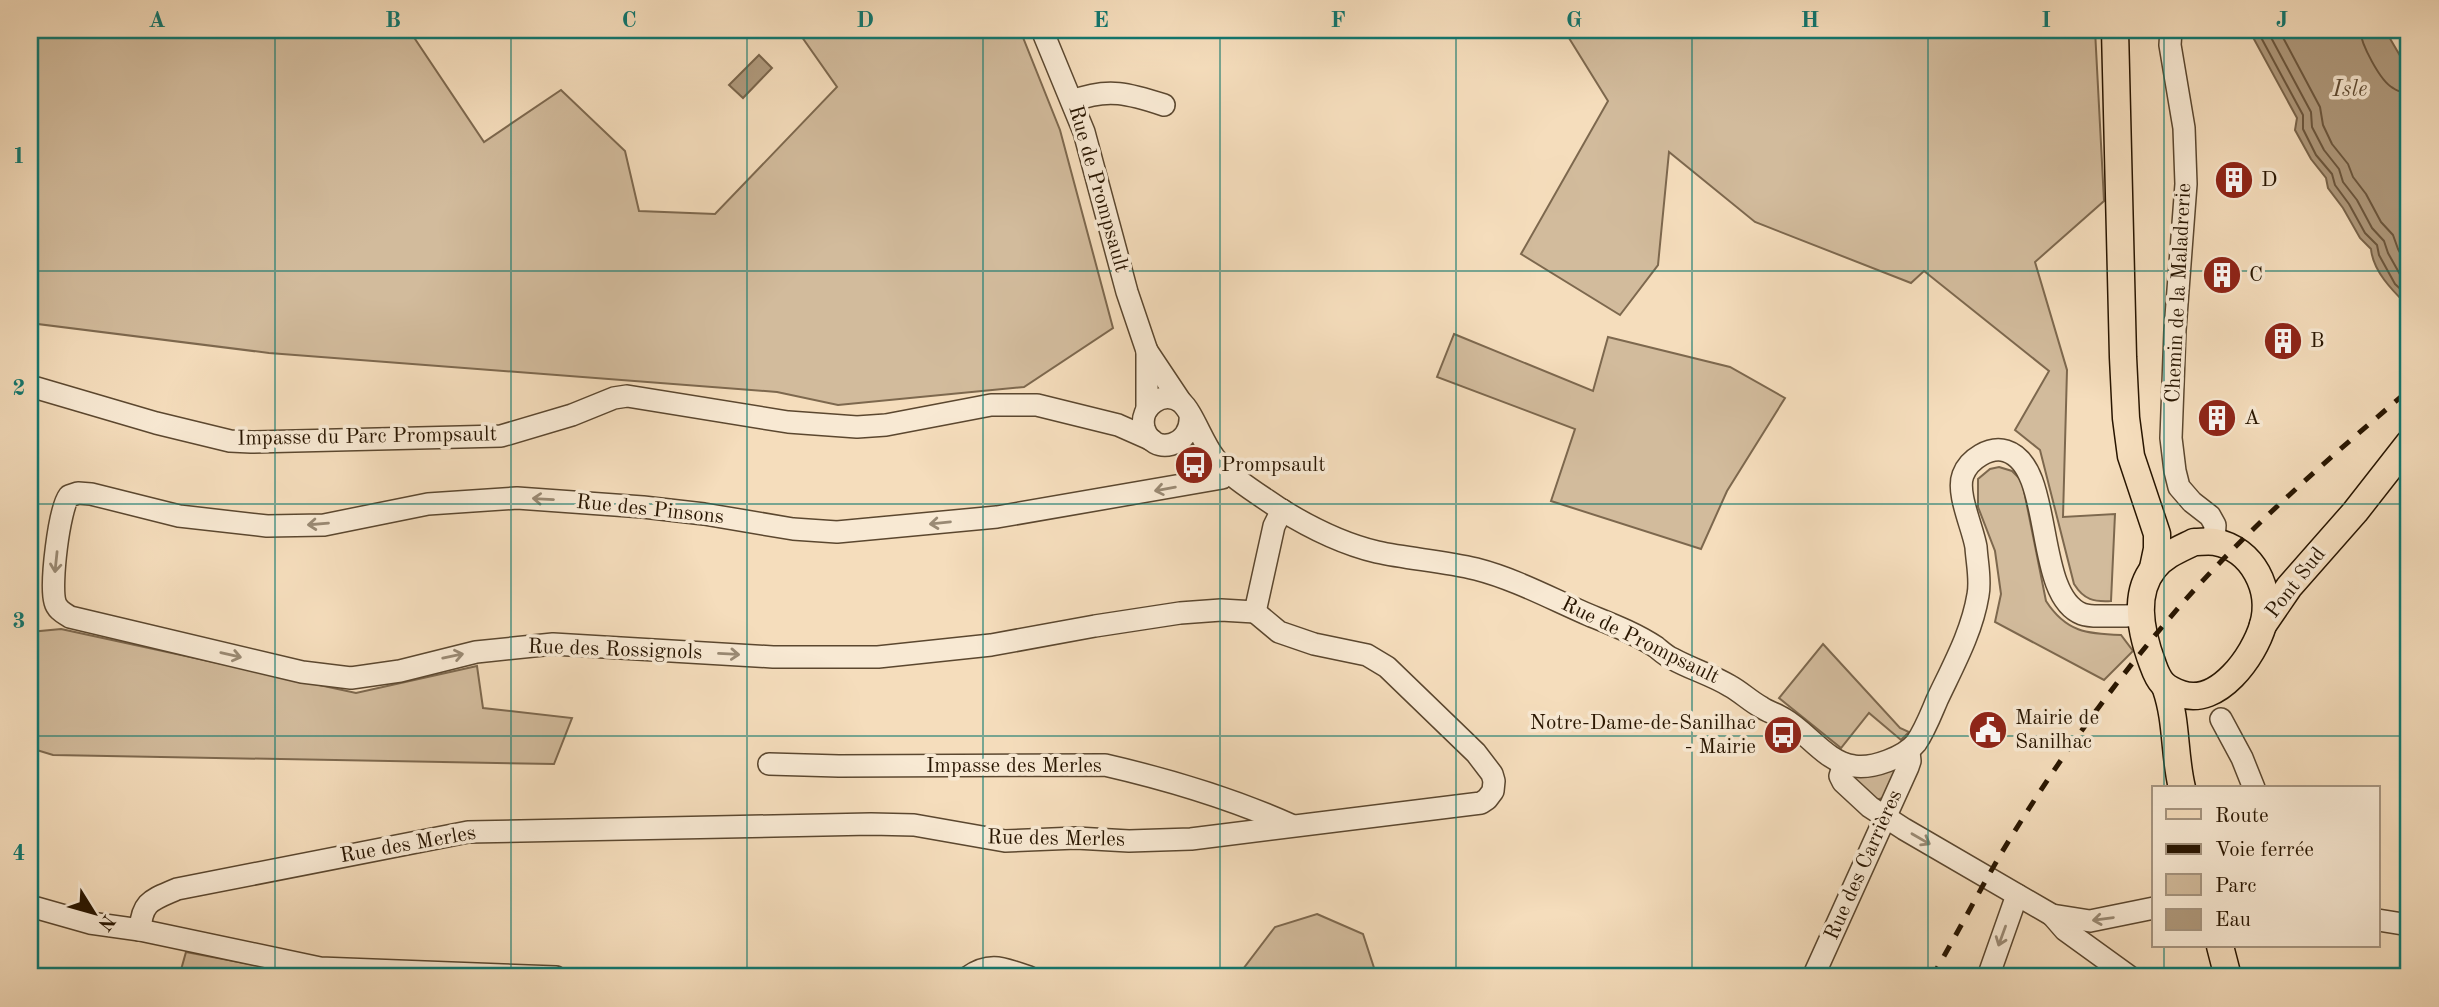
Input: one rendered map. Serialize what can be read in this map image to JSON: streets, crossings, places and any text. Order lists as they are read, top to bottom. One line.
{"streets":{"main road":["Pont Sud"],"street":["Rue de Prompsault","Chemin de la Maladrerie","Impasse du Parc Prompsault","Rue des Pinsons","Rue des Rossignols","Impasse des Merles","Rue des Merles","Rue des Carrières"]},"crossings":[["Rue de Prompsault","Impasse du Parc Prompsault"],["Rue de Prompsault","Rue des Pinsons"],["Chemin de la Maladrerie","Pont Sud"],["Chemin de la Maladrerie","Rue des Carrières"],["Rue des Pinsons","Rue des Rossignols"],["Pont Sud","Rue des Carrières"],["Rue des Rossignols","Rue des Merles"],["Impasse des Merles","Rue des Merles"]],"one_way":["Rue des Pinsons","Rue des Rossignols"],"water":["Isle"],"places":{"building":["D","C","B","A"],"bus stop":["Prompsault","Notre-Dame-de-Sanilhac - Mairie"],"public building":["Mairie de Sanilhac"]},"legend":["Route","Voie ferrée","Parc","Eau"],"north":"bottom right","grid":{"columns":["A","B","C","D","E","F","G","H","I","J"],"rows":["1","2","3","4"]}}
